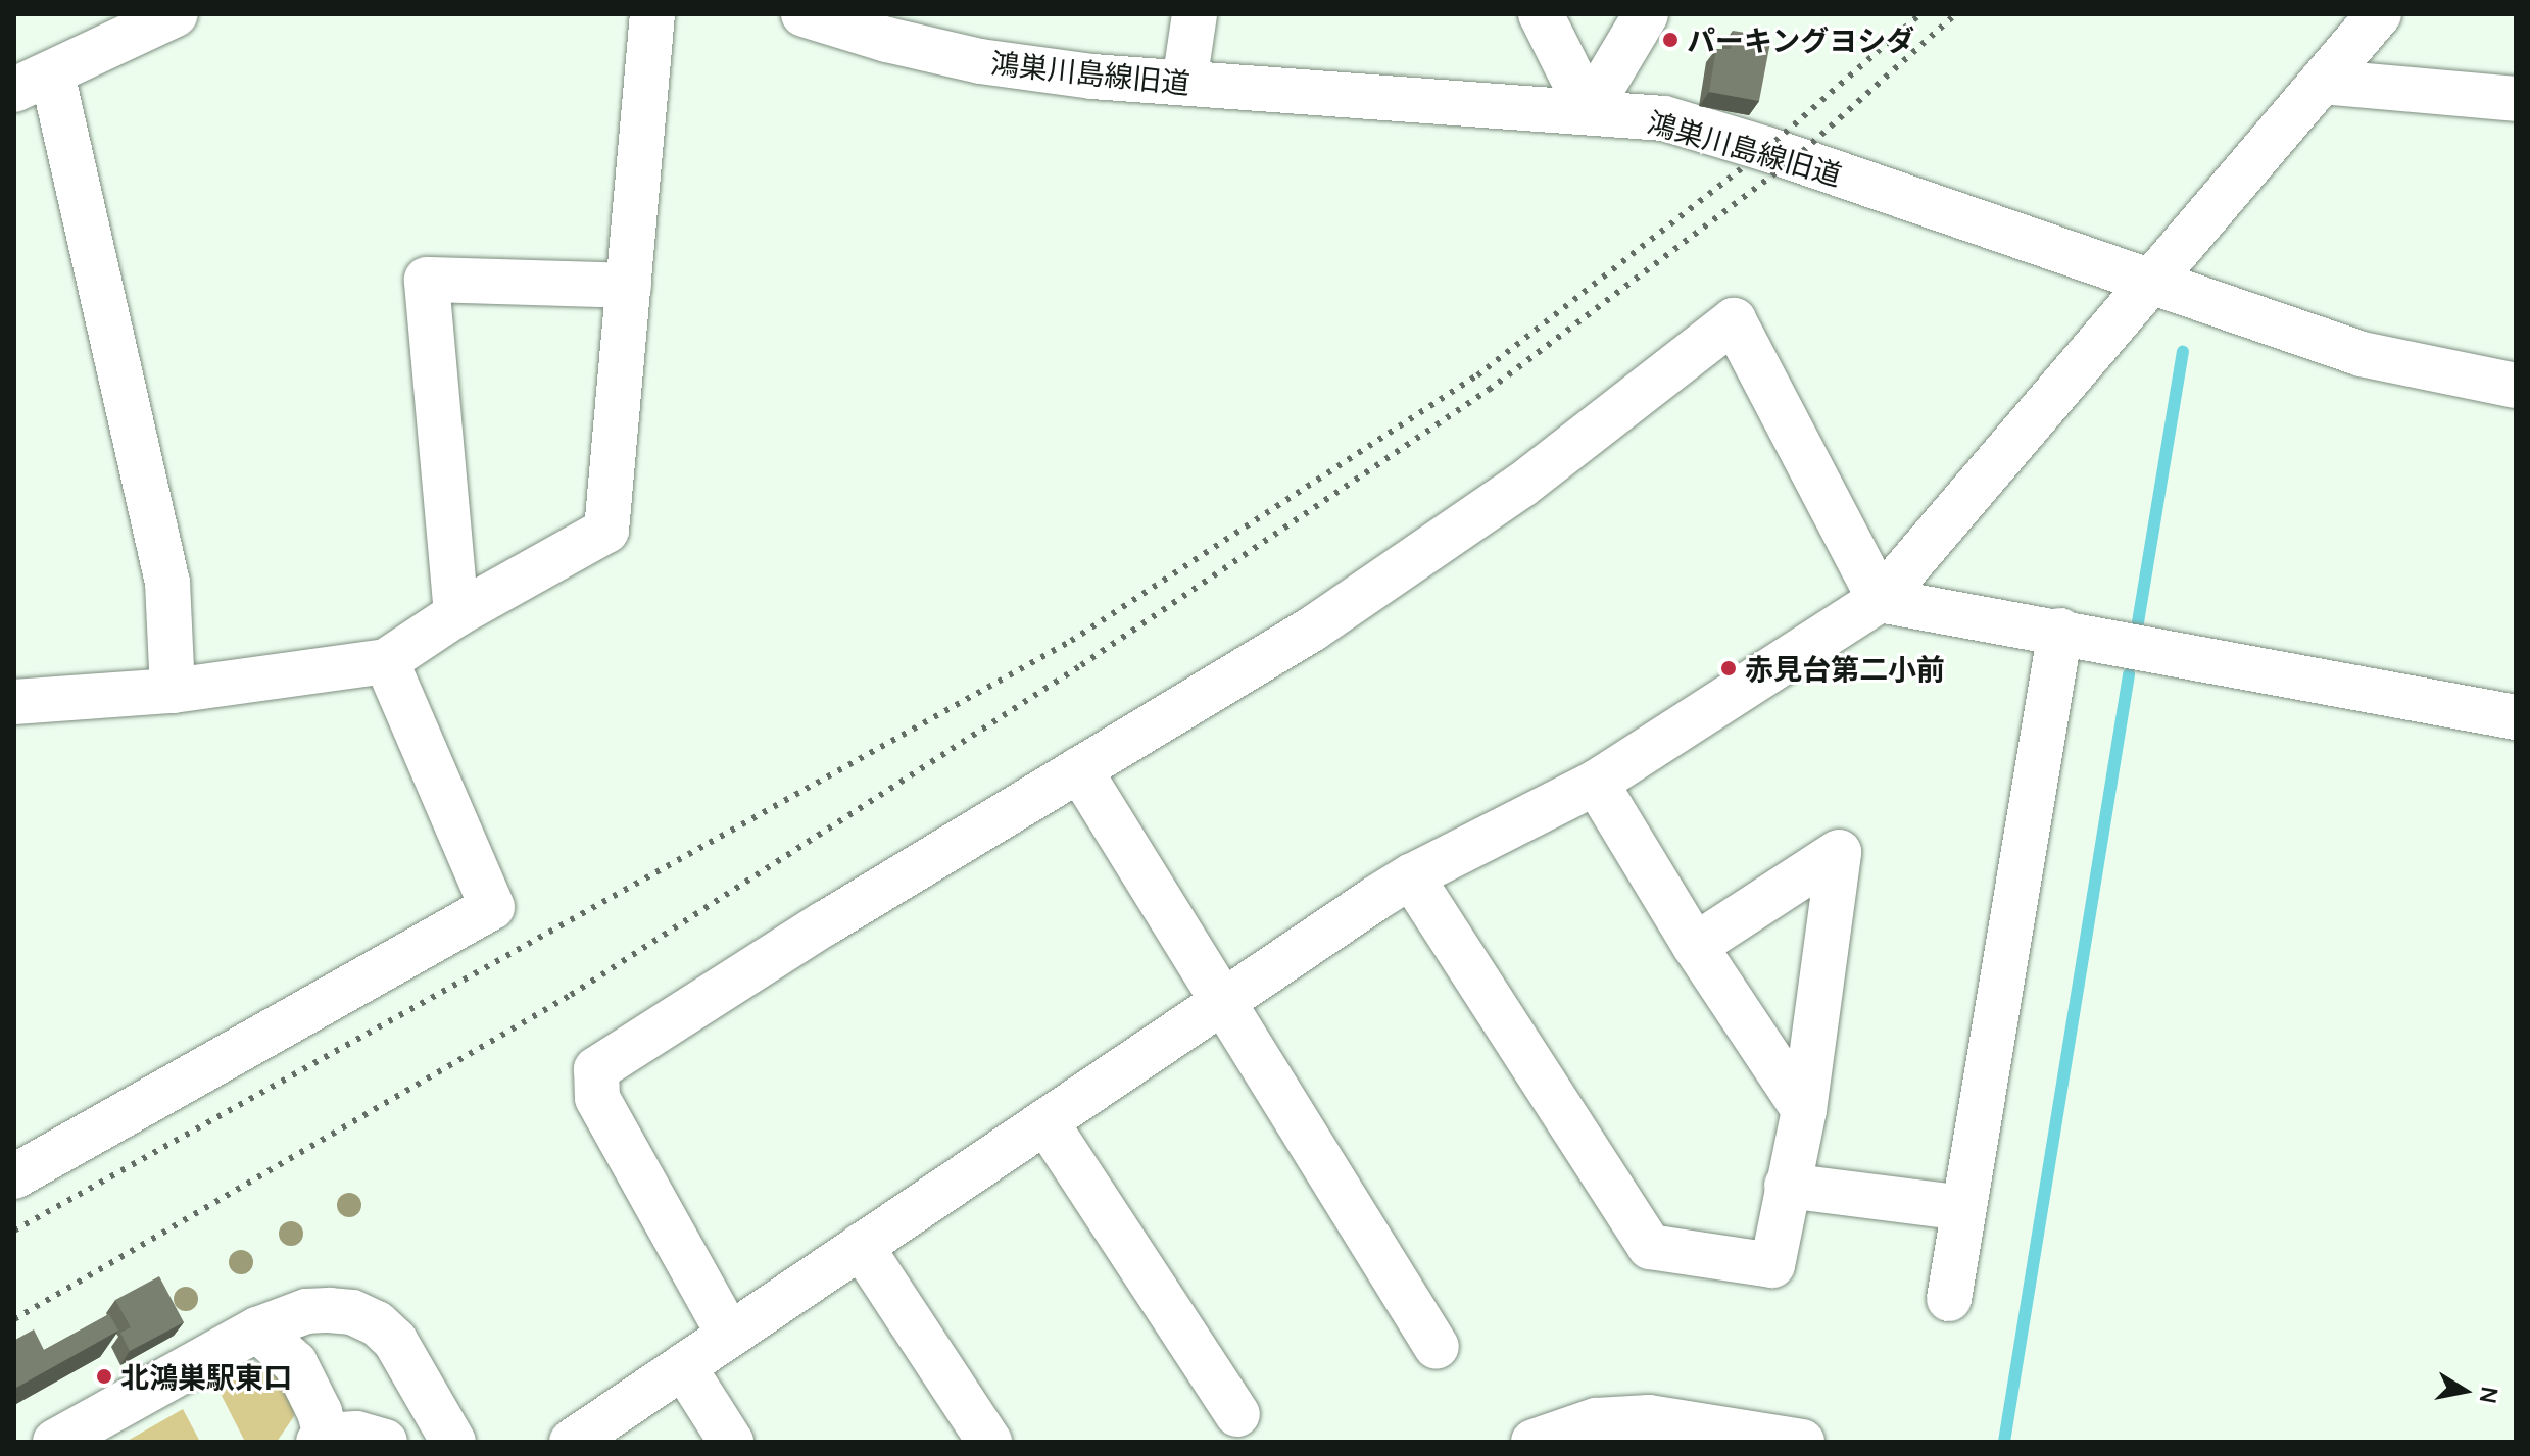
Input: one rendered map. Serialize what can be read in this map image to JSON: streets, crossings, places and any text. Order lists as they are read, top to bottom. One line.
{"streets":{"street":["鴻巣川島線旧道"]},"places":["パーキングヨシダ","赤見台第二小前","北鴻巣駅東口"],"north":"right"}
